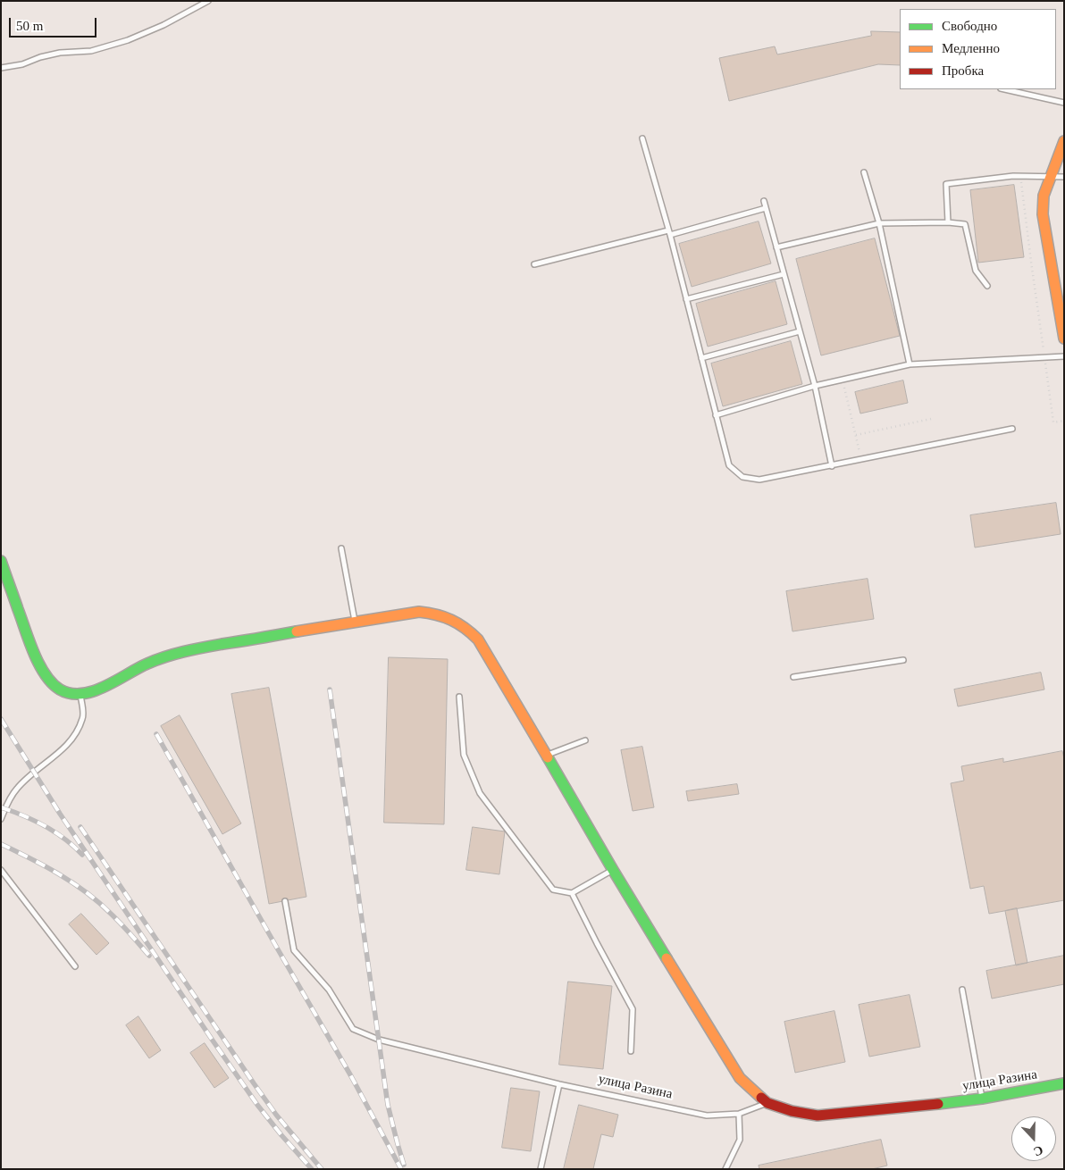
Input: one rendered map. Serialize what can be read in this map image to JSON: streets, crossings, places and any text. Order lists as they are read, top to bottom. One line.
{"streets":{"street":["улица Разина"]},"legend":["Свободно","Медленно","Пробка"],"scale_bar":"50 m","north":"bottom"}
